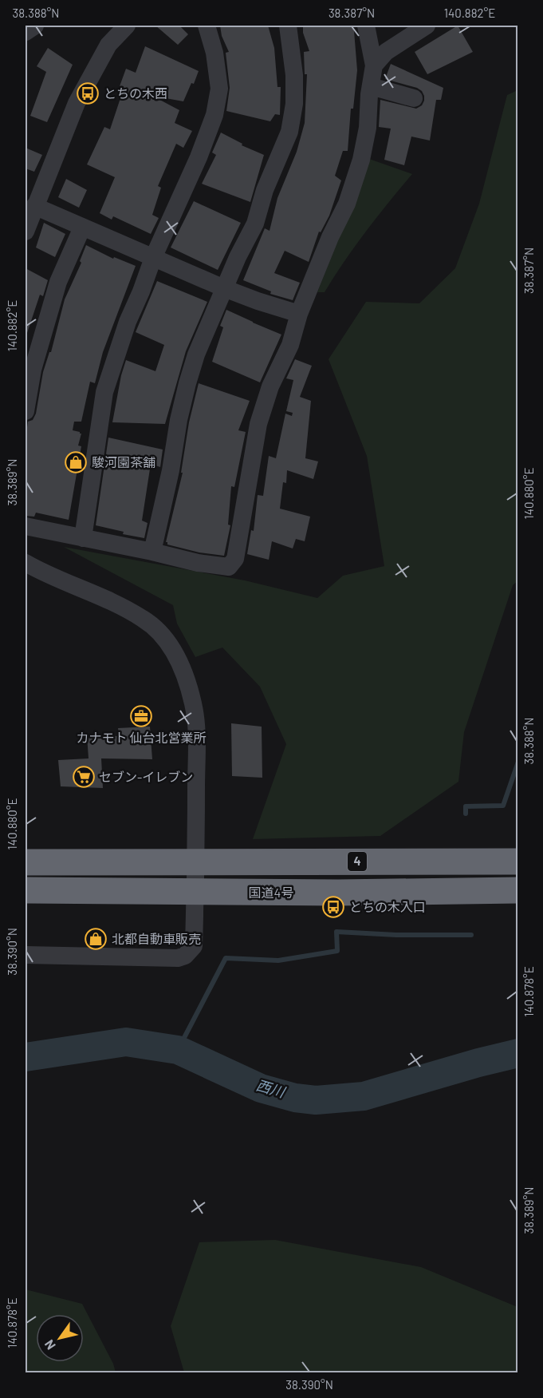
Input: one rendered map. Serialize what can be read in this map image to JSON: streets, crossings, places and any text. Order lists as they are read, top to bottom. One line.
{"streets":{"highway":["4","国道4号"]},"water":["西川"],"places":{"bus stop":["とちの木西","とちの木入口"],"shop":["駿河園茶舗","北都自動車販売"],"office":["カナモト 仙台北営業所"],"supermarket":["セブン-イレブン"]},"north":"bottom left","coordinates":["38.388°N","38.387°N","140.882°E","38.389°N","140.880°E","38.390°N","140.878°E"]}
